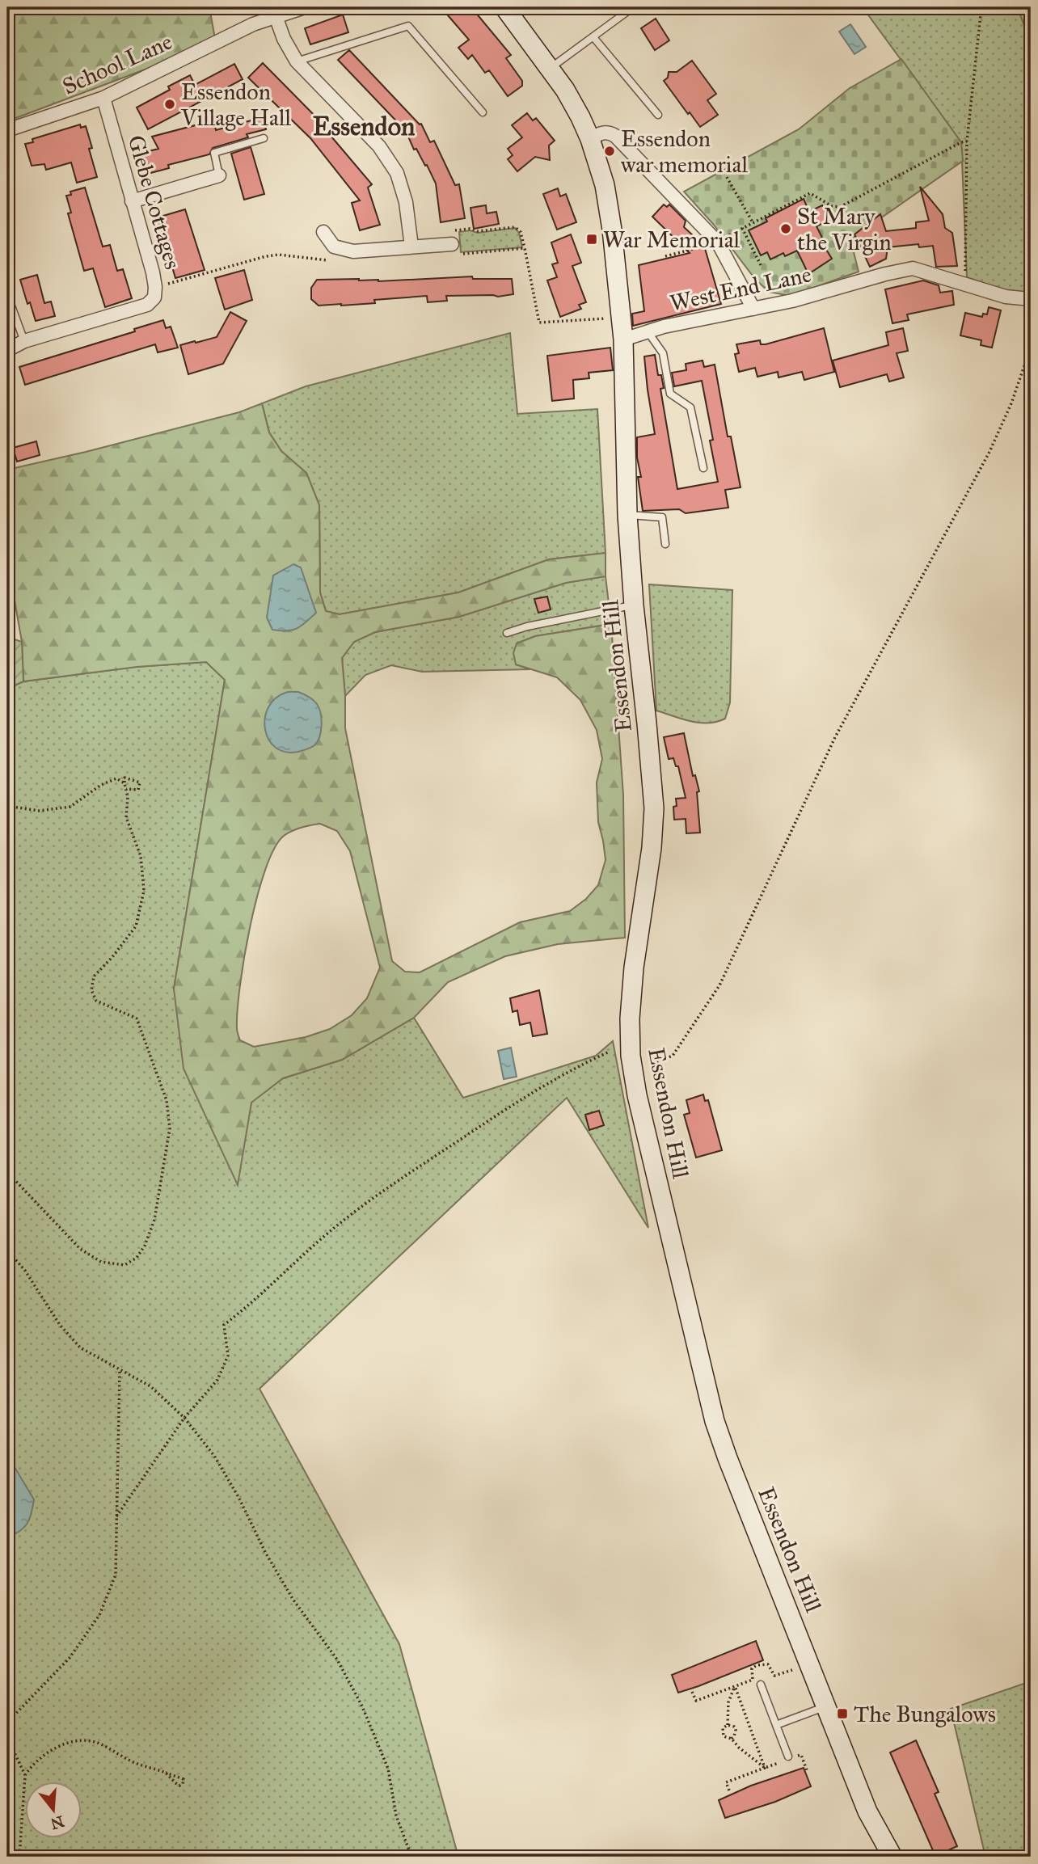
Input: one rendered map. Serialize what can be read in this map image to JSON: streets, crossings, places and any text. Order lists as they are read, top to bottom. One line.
{"streets":{"main road":["Essendon Hill"],"street":["School Lane","Glebe Cottages","West End Lane"]},"crossings":[["School Lane","Glebe Cottages"],["West End Lane","Essendon Hill"]],"districts":["Essendon"],"places":{"other":["Essendon Village Hall","Essendon war memorial","St Mary the Virgin"],"transit":["War Memorial","The Bungalows"]},"north":"bottom"}
